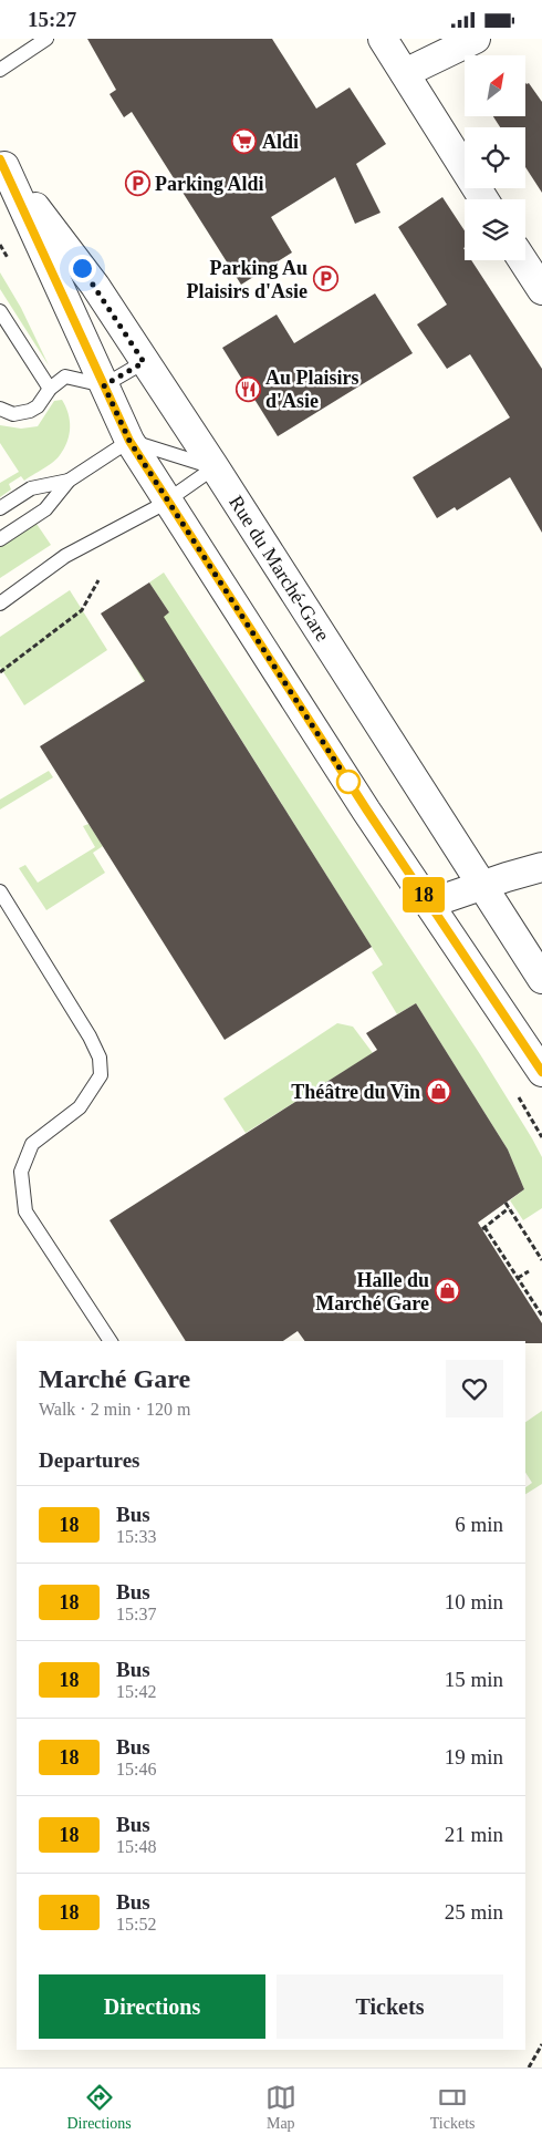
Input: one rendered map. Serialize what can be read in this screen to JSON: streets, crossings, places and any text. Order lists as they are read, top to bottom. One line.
{"streets":{"street":["Rue du Marché-Gare"]},"places":{"supermarket":["Aldi"],"parking":["Parking Aldi","Parking Au Plaisirs d'Asie"],"restaurant":["Au Plaisirs d'Asie"],"shop":["Théâtre du Vin","Halle du Marché Gare"]},"lines":["bus line 18"],"north":"top right","page":{"status":"15:27","on_map":"18","heading":[["Marché Gare","Walk · 2 min · 120 m"],"Departures"],"list":[{"mark":"18","name":"Bus","note":"15:33","value":"6 min"},{"mark":"18","name":"Bus","note":"15:37","value":"10 min"},{"mark":"18","name":"Bus","note":"15:42","value":"15 min"},{"mark":"18","name":"Bus","note":"15:46","value":"19 min"},{"mark":"18","name":"Bus","note":"15:48","value":"21 min"},{"mark":"18","name":"Bus","note":"15:52","value":"25 min"}],"buttons":["Directions","Tickets"],"tabs":["Directions","Map","Tickets"]}}
